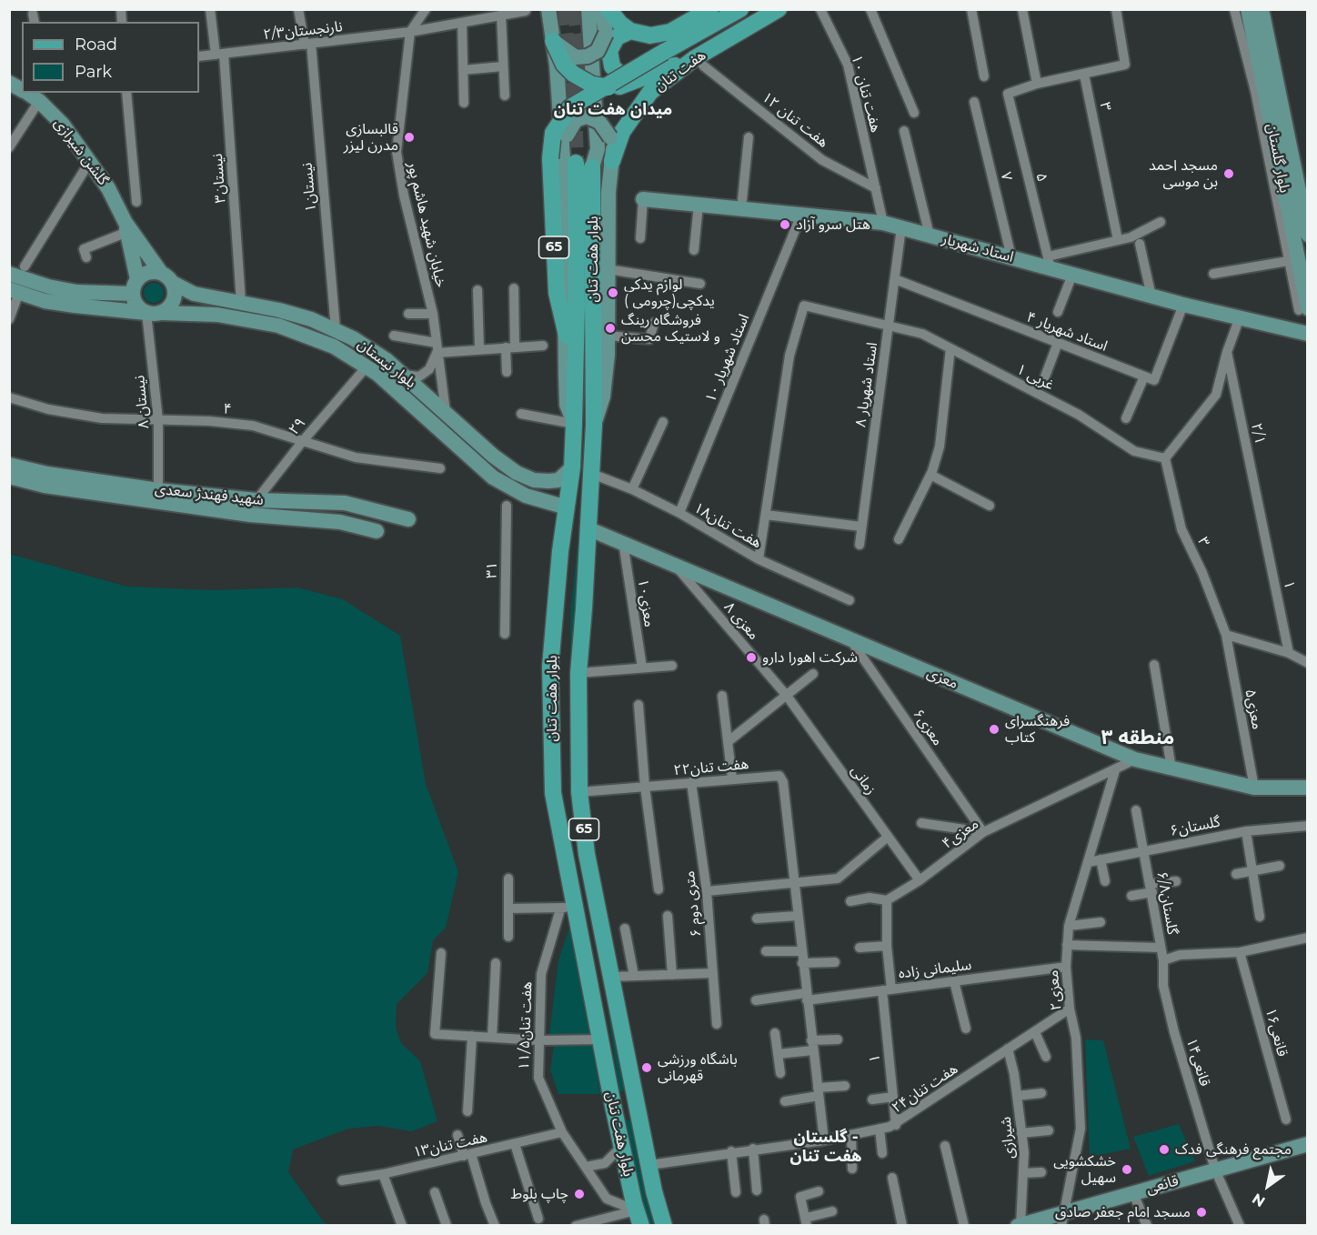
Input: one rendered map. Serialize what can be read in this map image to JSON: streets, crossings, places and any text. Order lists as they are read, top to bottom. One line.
{"streets":{"main road":["هفت تنان","65","بلوار هفت تنان"],"street":["۲/۳نارنجستان","هفت تنان ۱۰","۳","هفت تنان ۱۲","گلشن شیرازی","بلوار گلستان","۷","۵","۳نیستان","۱نیستان","خیابان شهید هاشم پور","استاد شهریار","استاد شهریار ۴","استاد شهریار ۱۰","بلوار نیستان","۱ غربی","استاد شهریار ۸","نیستان ۸","۴","۲۹","۲/۱","شهید فهندژ سعدی","هفت تنان۱۸","۳۱","۱","۱۰معزی","معزی ۸","معزی","۵معزی","۶معزی","۲۲هفت تنان","زمانی","گلستان۶","۴معزی","۶/۸گلستان","۶ متری دوم","سلیمانی زاده","۲معزی","۱۱/۵هفت تنان","۱۶قانعی","۱۴قانعی","هفت تنان۲۴","شیرازی","۱۳هفت تنان","قانعی"]},"crossings":[["۲/۳نارنجستان","۳نیستان"],["۲/۳نارنجستان","۱نیستان"],["۲/۳نارنجستان","خیابان شهید هاشم پور"],["هفت تنان","هفت تنان ۱۲"],["هفت تنان","65"],["هفت تنان ۱۰","هفت تنان ۱۲"],["هفت تنان ۱۰","استاد شهریار"],["۳","۱ غربی"],["۳","۵معزی"],["گلشن شیرازی","بلوار نیستان"],["گلشن شیرازی","نیستان ۸"],["۷","استاد شهریار"],["۵","استاد شهریار"],["۳نیستان","بلوار نیستان"],["۱نیستان","بلوار نیستان"],["خیابان شهید هاشم پور","بلوار نیستان"],["65","بلوار هفت تنان"],["استاد شهریار","استاد شهریار ۱۰"],["استاد شهریار","استاد شهریار ۸"],["بلوار هفت تنان","بلوار نیستان"],["بلوار هفت تنان","هفت تنان۱۸"],["بلوار هفت تنان","معزی"],["بلوار هفت تنان","۲۲هفت تنان"],["بلوار هفت تنان","۱۱/۵هفت تنان"],["بلوار هفت تنان","هفت تنان۲۴"],["استاد شهریار ۴","استاد شهریار ۸"],["استاد شهریار ۱۰","هفت تنان۱۸"],["بلوار نیستان","نیستان ۸"],["۱ غربی","استاد شهریار ۸"],["نیستان ۸","۴"],["نیستان ۸","شهید فهندژ سعدی"],["۴","۲۹"],["۲۹","شهید فهندژ سعدی"],["۲/۱","۱"],["۱","سلیمانی زاده"],["۱","هفت تنان۲۴"],["۱۰معزی","معزی"],["معزی ۸","معزی"],["معزی ۸","زمانی"],["معزی","۵معزی"],["معزی","۶معزی"],["معزی","۴معزی"],["۶معزی","۴معزی"],["۲۲هفت تنان","۶ متری دوم"],["زمانی","۴معزی"],["گلستان۶","۶/۸گلستان"],["گلستان۶","۲معزی"],["۴معزی","۲معزی"],["۶/۸گلستان","۱۴قانعی"],["سلیمانی زاده","۲معزی"],["۲معزی","هفت تنان۲۴"],["۲معزی","قانعی"],["۱۱/۵هفت تنان","۱۳هفت تنان"],["۱۴قانعی","قانعی"],["هفت تنان۲۴","شیرازی"],["شیرازی","قانعی"]],"districts":["میدان هفت تنان","منطقه ۳","گلستان - هفت تنان"],"places":["قالبسازی مدرن لیزر","مسجد احمد بن موسی","هتل سرو آزاد","لوازم یدکی یدکچی(چرومی )","فروشگاه رینگ و لاستیک محسن","شرکت اهورا دارو","فرهنگسرای کتاب","باشگاه ورزشی قهرمانی","مجتمع فرهنگی فدک","خشکشویی سهیل","چاپ بلوط","مسجد امام جعفر صادق"],"legend":["Road","Park"],"north":"bottom left"}
